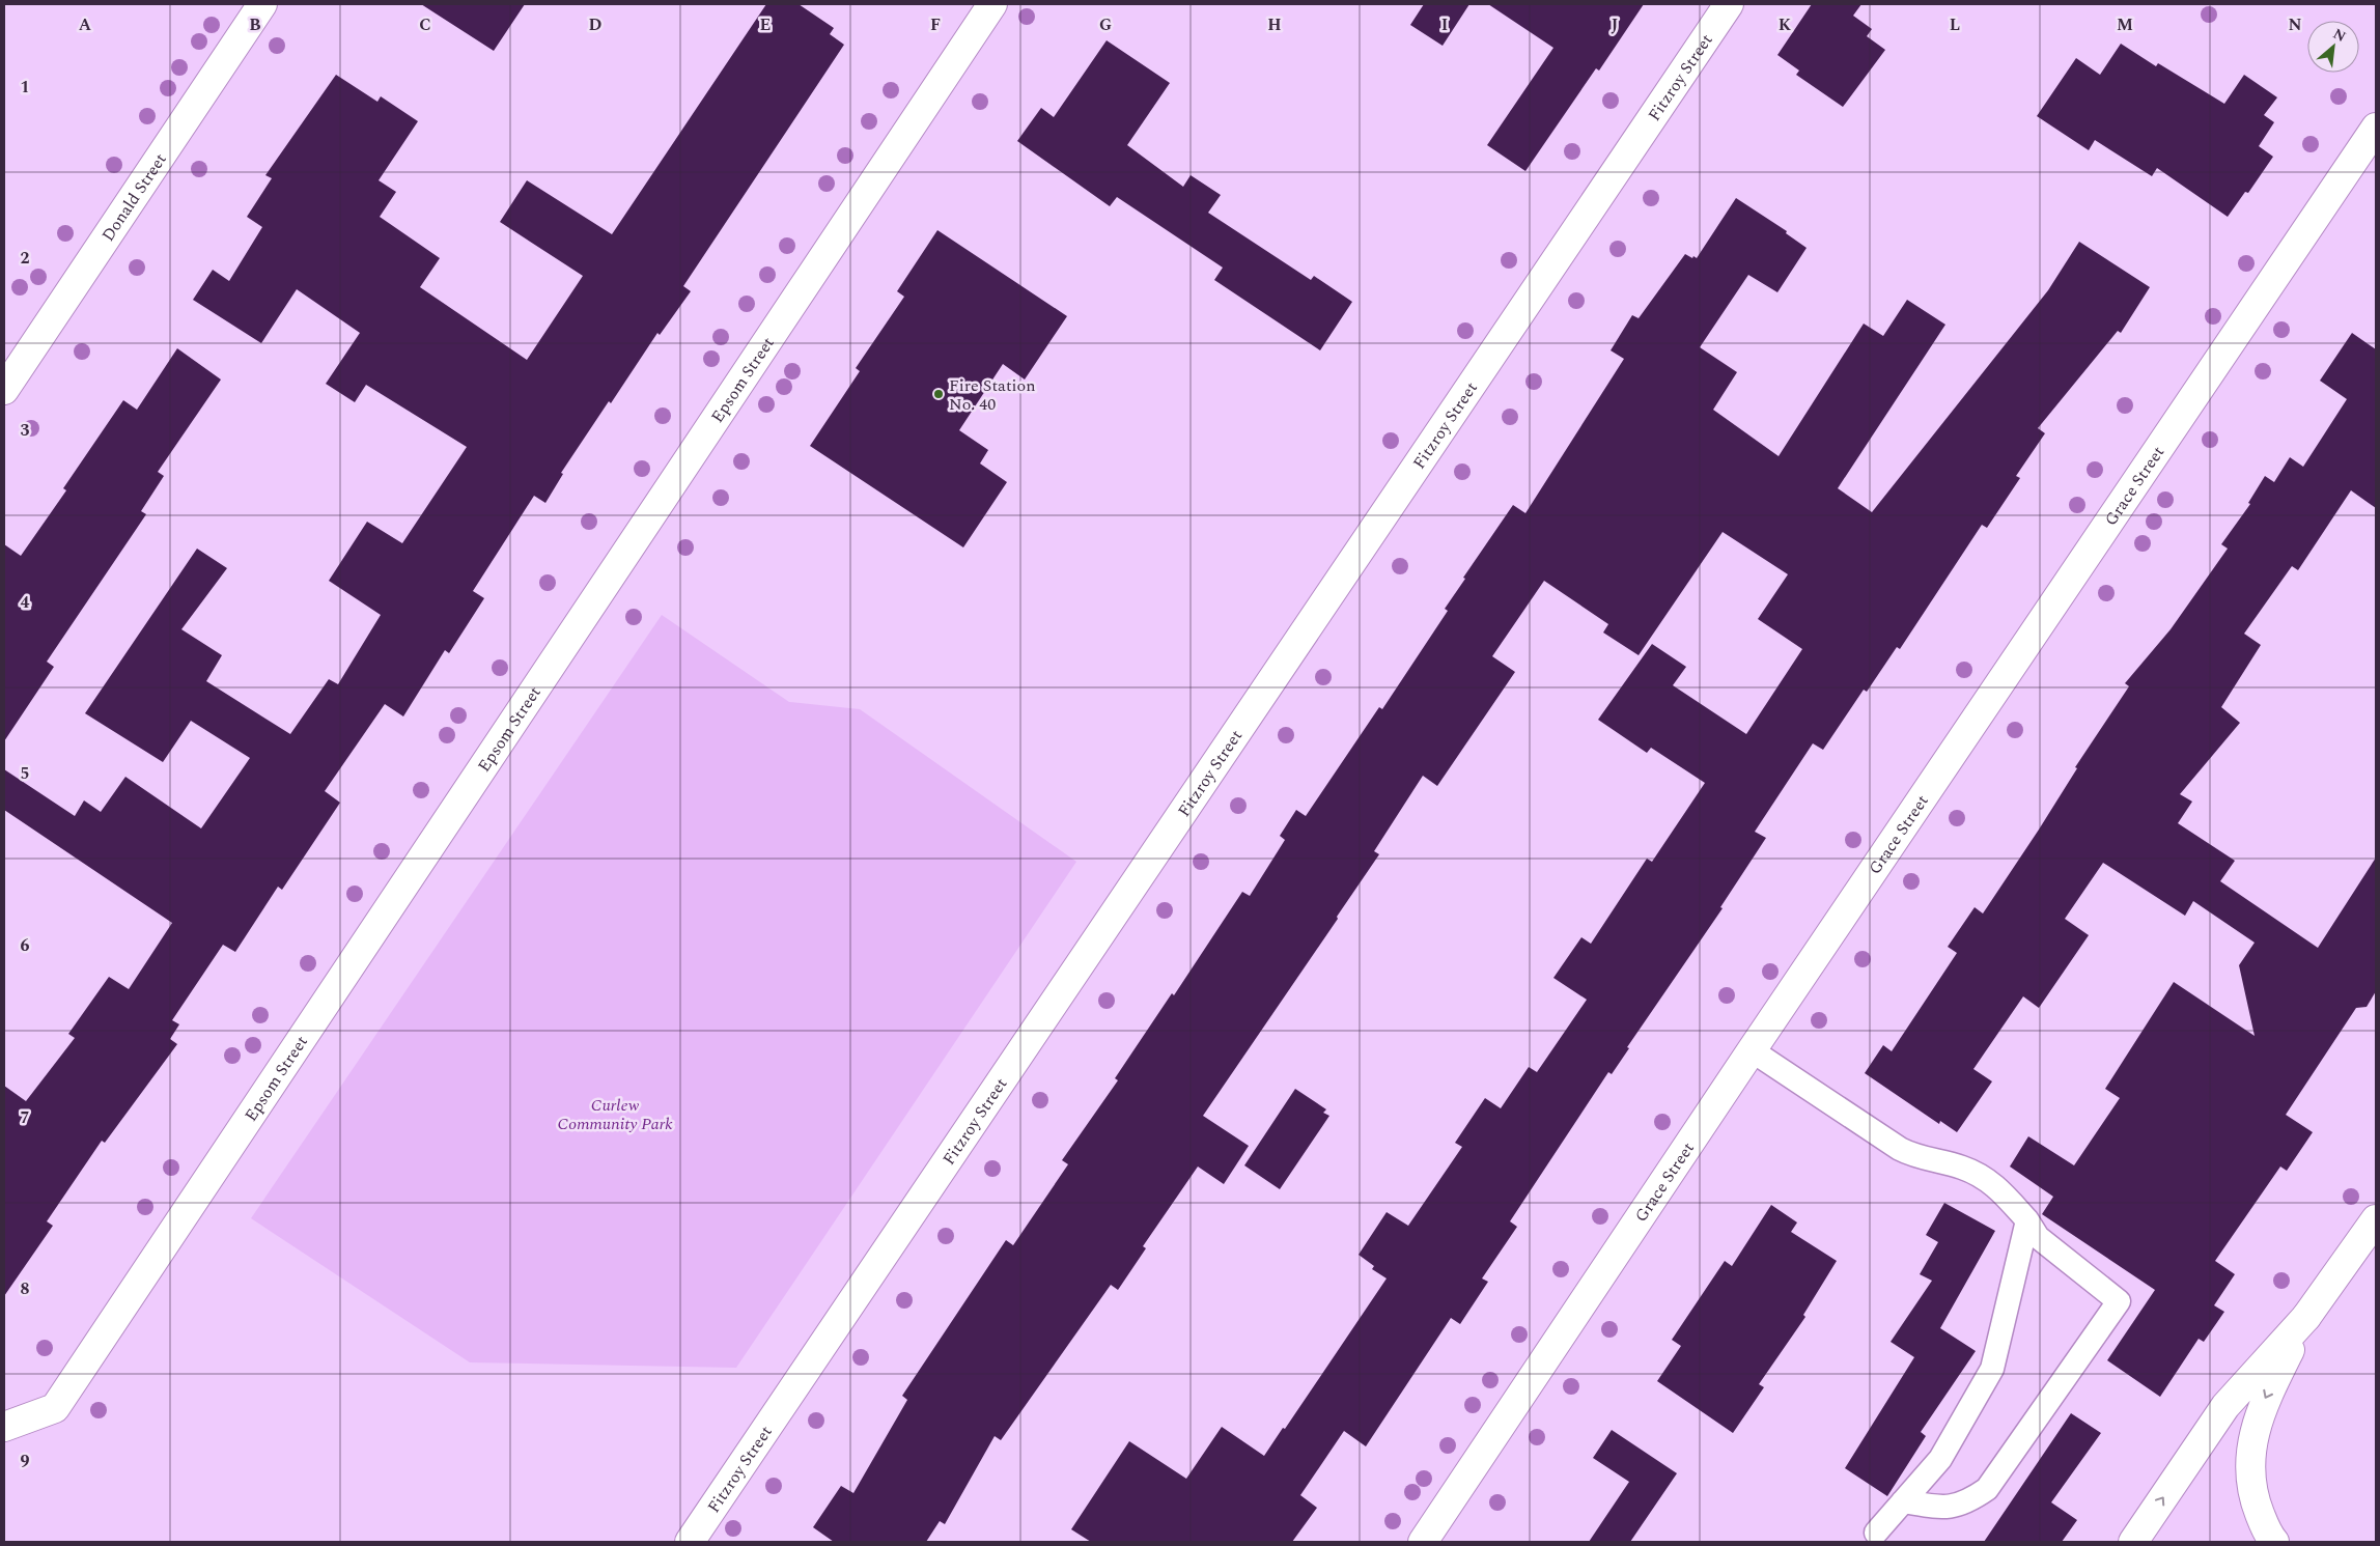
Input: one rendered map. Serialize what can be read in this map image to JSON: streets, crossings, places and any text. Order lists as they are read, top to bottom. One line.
{"streets":{"main road":["Fitzroy Street","Donald Street","Epsom Street","Grace Street"]},"parks":["Curlew Community Park"],"places":["Fire Station No. 40"],"north":"top right","grid":{"columns":["A","B","C","D","E","F","G","H","I","J","K","L","M","N"],"rows":["1","2","3","4","5","6","7","8","9"]}}
